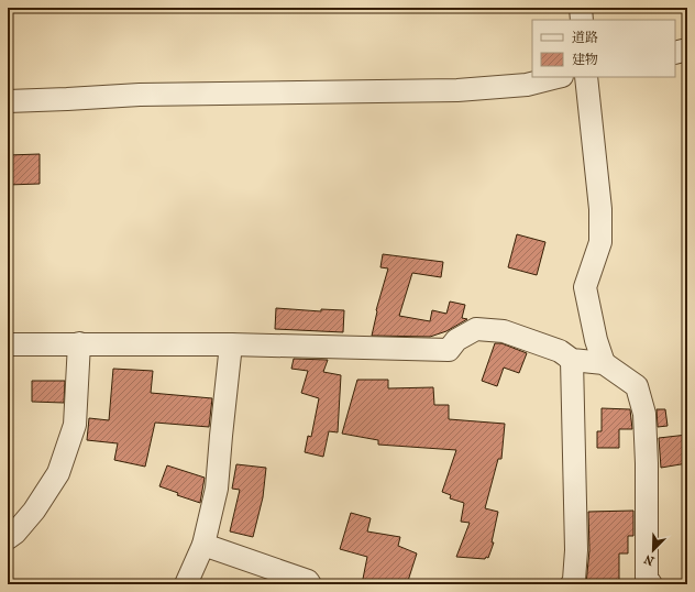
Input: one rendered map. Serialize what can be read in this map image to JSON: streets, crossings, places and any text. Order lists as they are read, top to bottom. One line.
{"legend":["道路","建物"],"north":"bottom left"}
